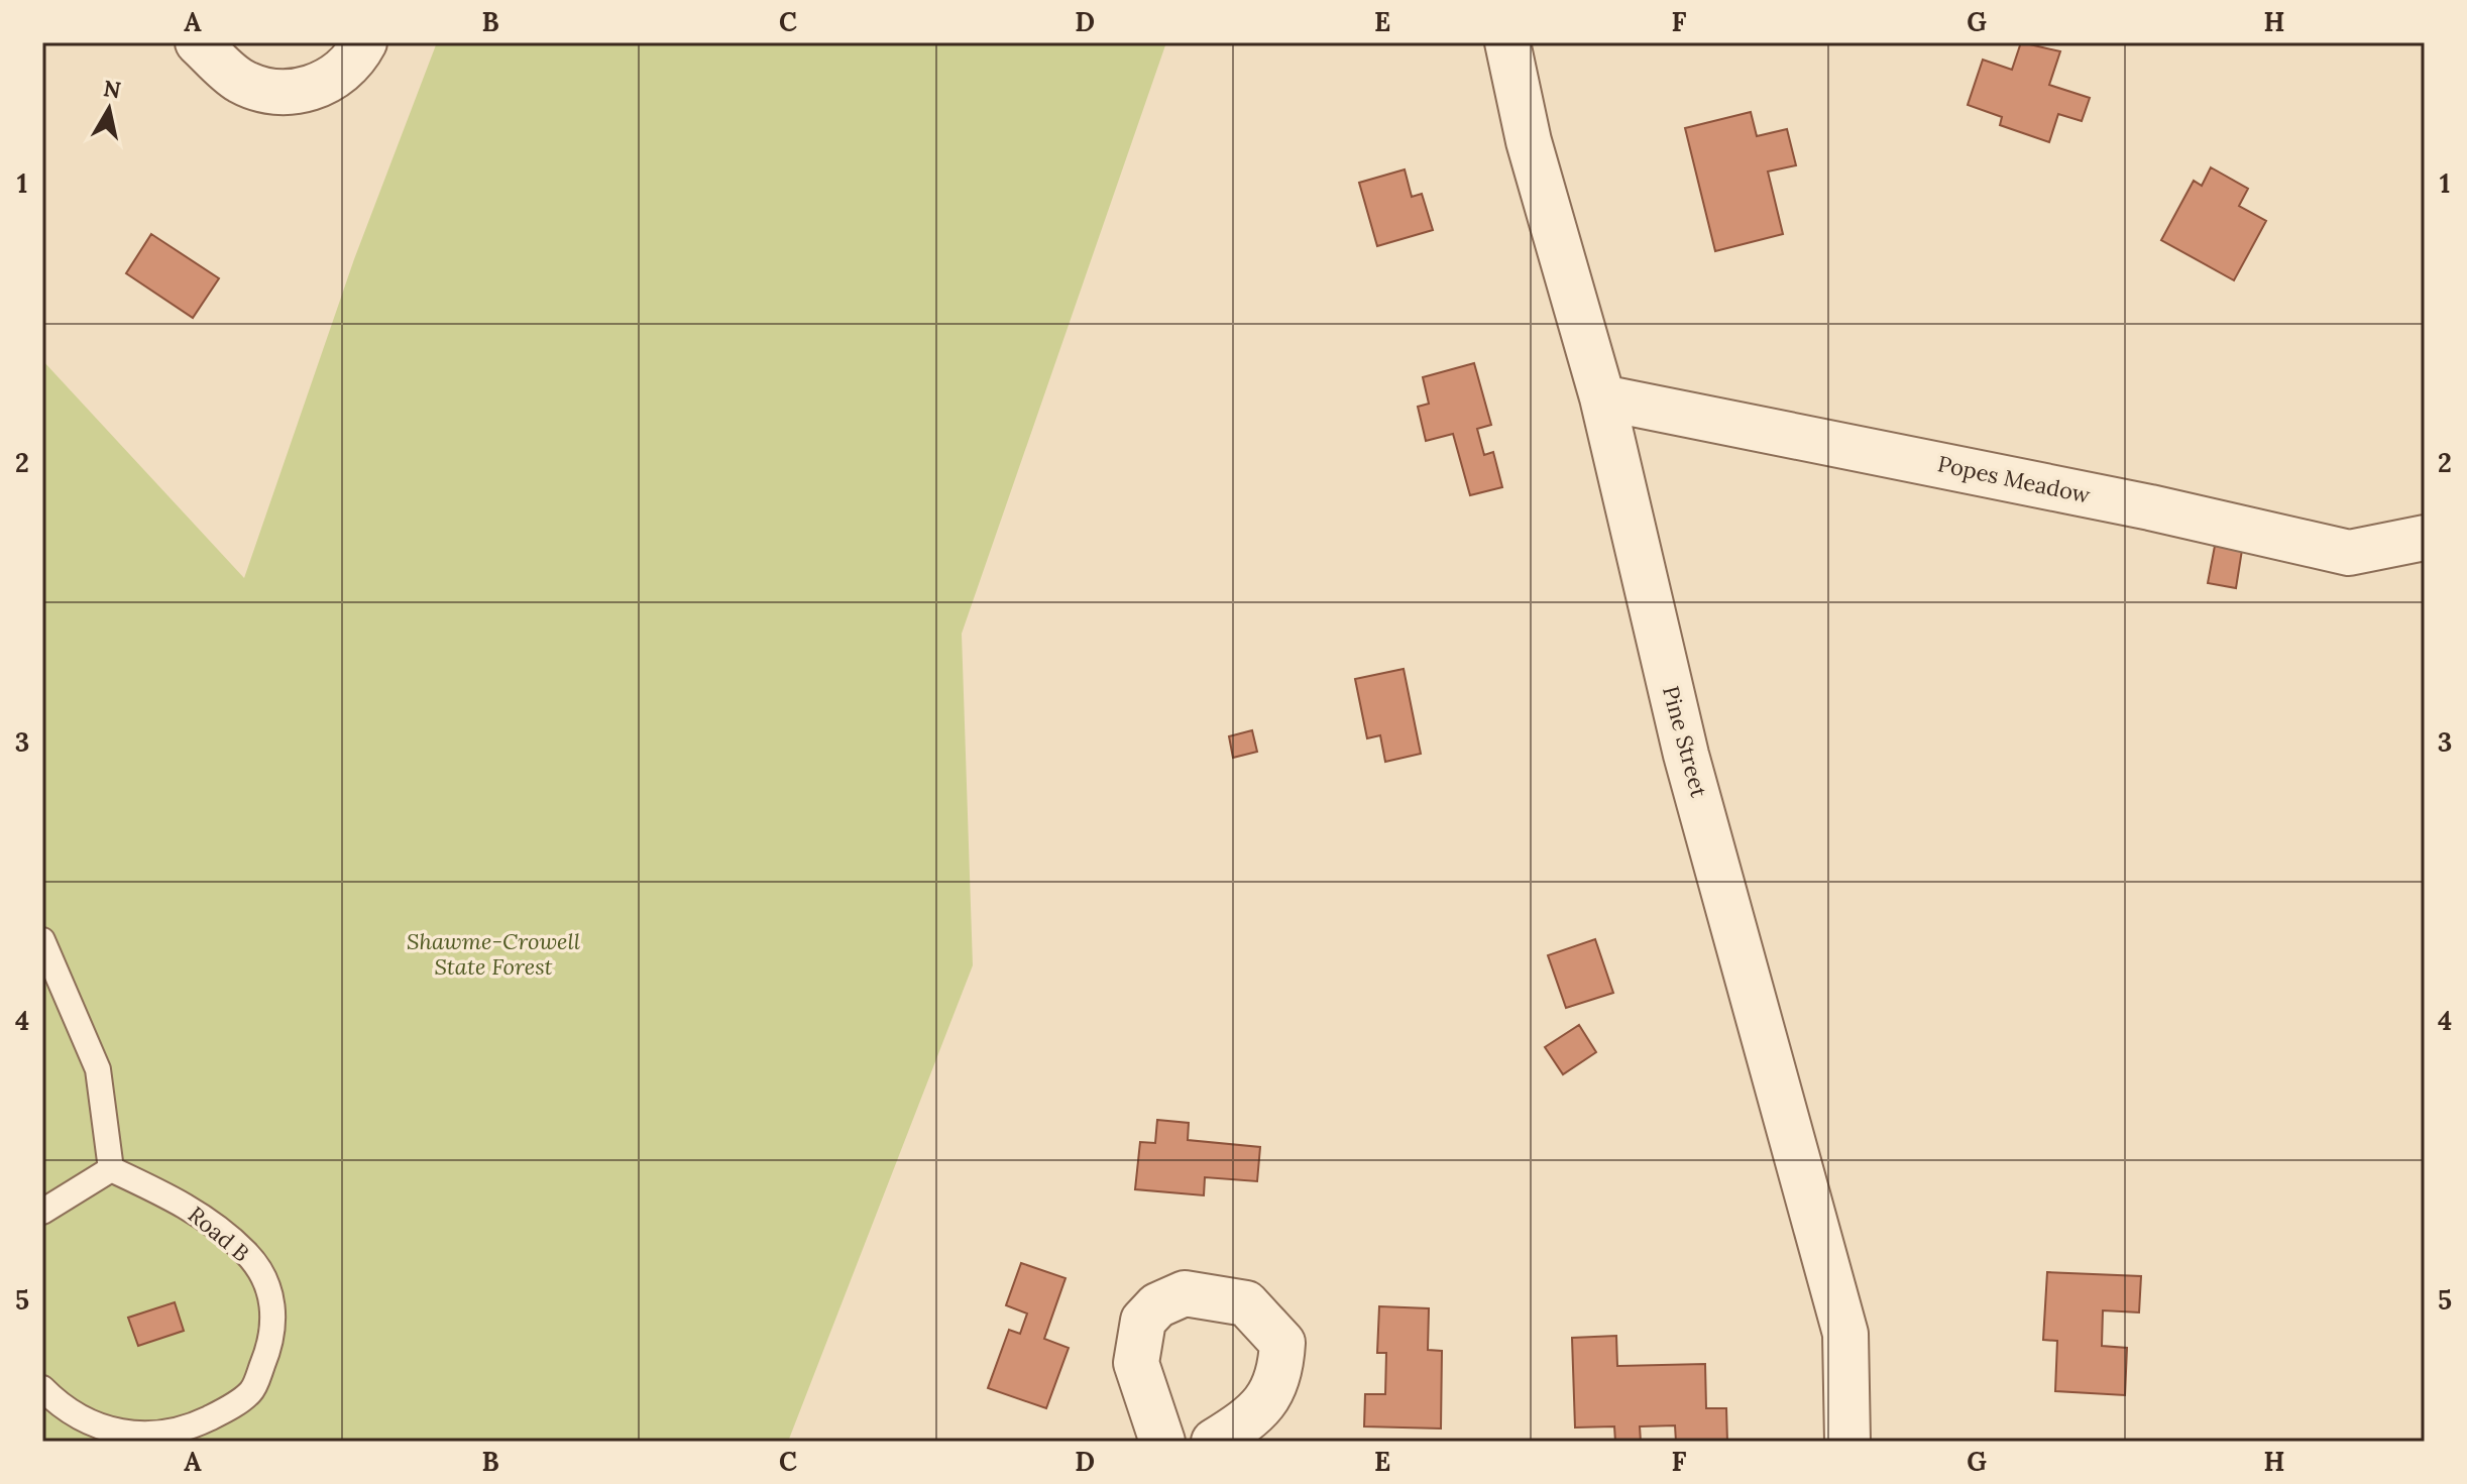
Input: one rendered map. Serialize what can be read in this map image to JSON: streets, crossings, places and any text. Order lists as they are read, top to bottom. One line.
{"streets":{"street":["Popes Meadow","Pine Street"],"lane":["Road B"]},"crossings":[["Popes Meadow","Pine Street"]],"parks":["Shawme-Crowell State Forest"],"north":"top","grid":{"columns":["A","B","C","D","E","F","G","H"],"rows":["1","2","3","4","5"]}}
